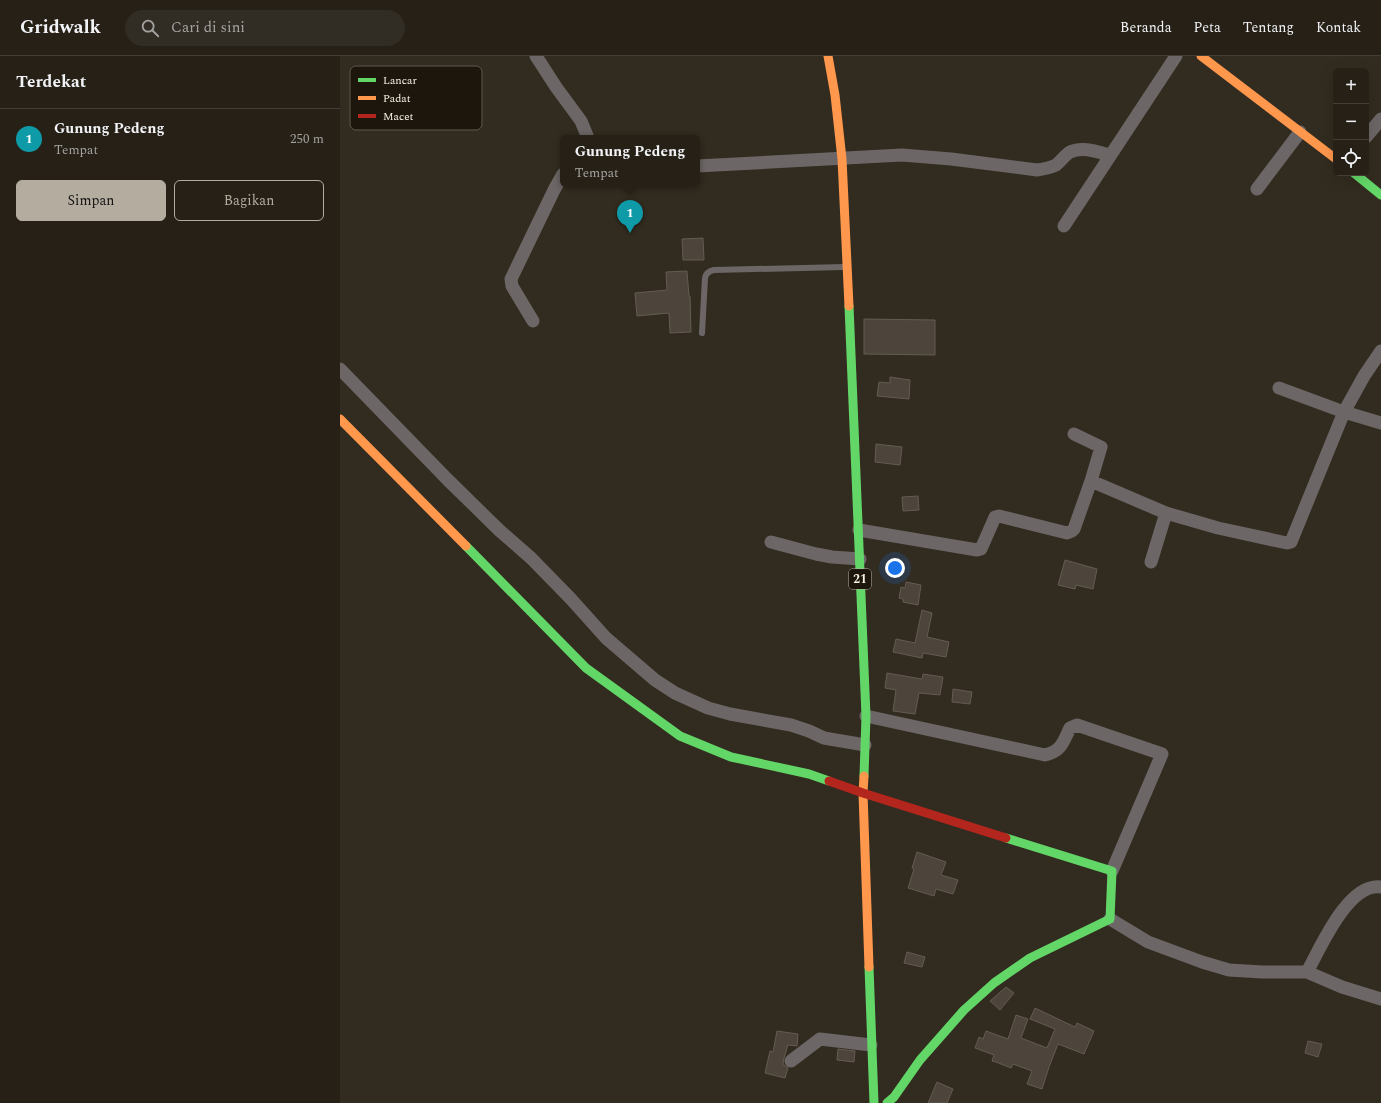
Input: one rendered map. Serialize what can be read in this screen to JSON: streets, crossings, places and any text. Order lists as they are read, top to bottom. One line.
{"streets":{"main road":["21"]},"legend":["Lancar","Padat","Macet"],"page":{"header":"Gridwalk","search":"Cari di sini","nav":["Beranda","Peta","Tentang","Kontak"],"heading":"Terdekat","map_buttons":["+","−"],"list":[{"mark":"1","name":"Gunung Pedeng","note":"Tempat","value":"250 m"}],"popup":["Gunung Pedeng","Tempat"],"buttons":["Simpan","Bagikan"],"pins":"1"}}
